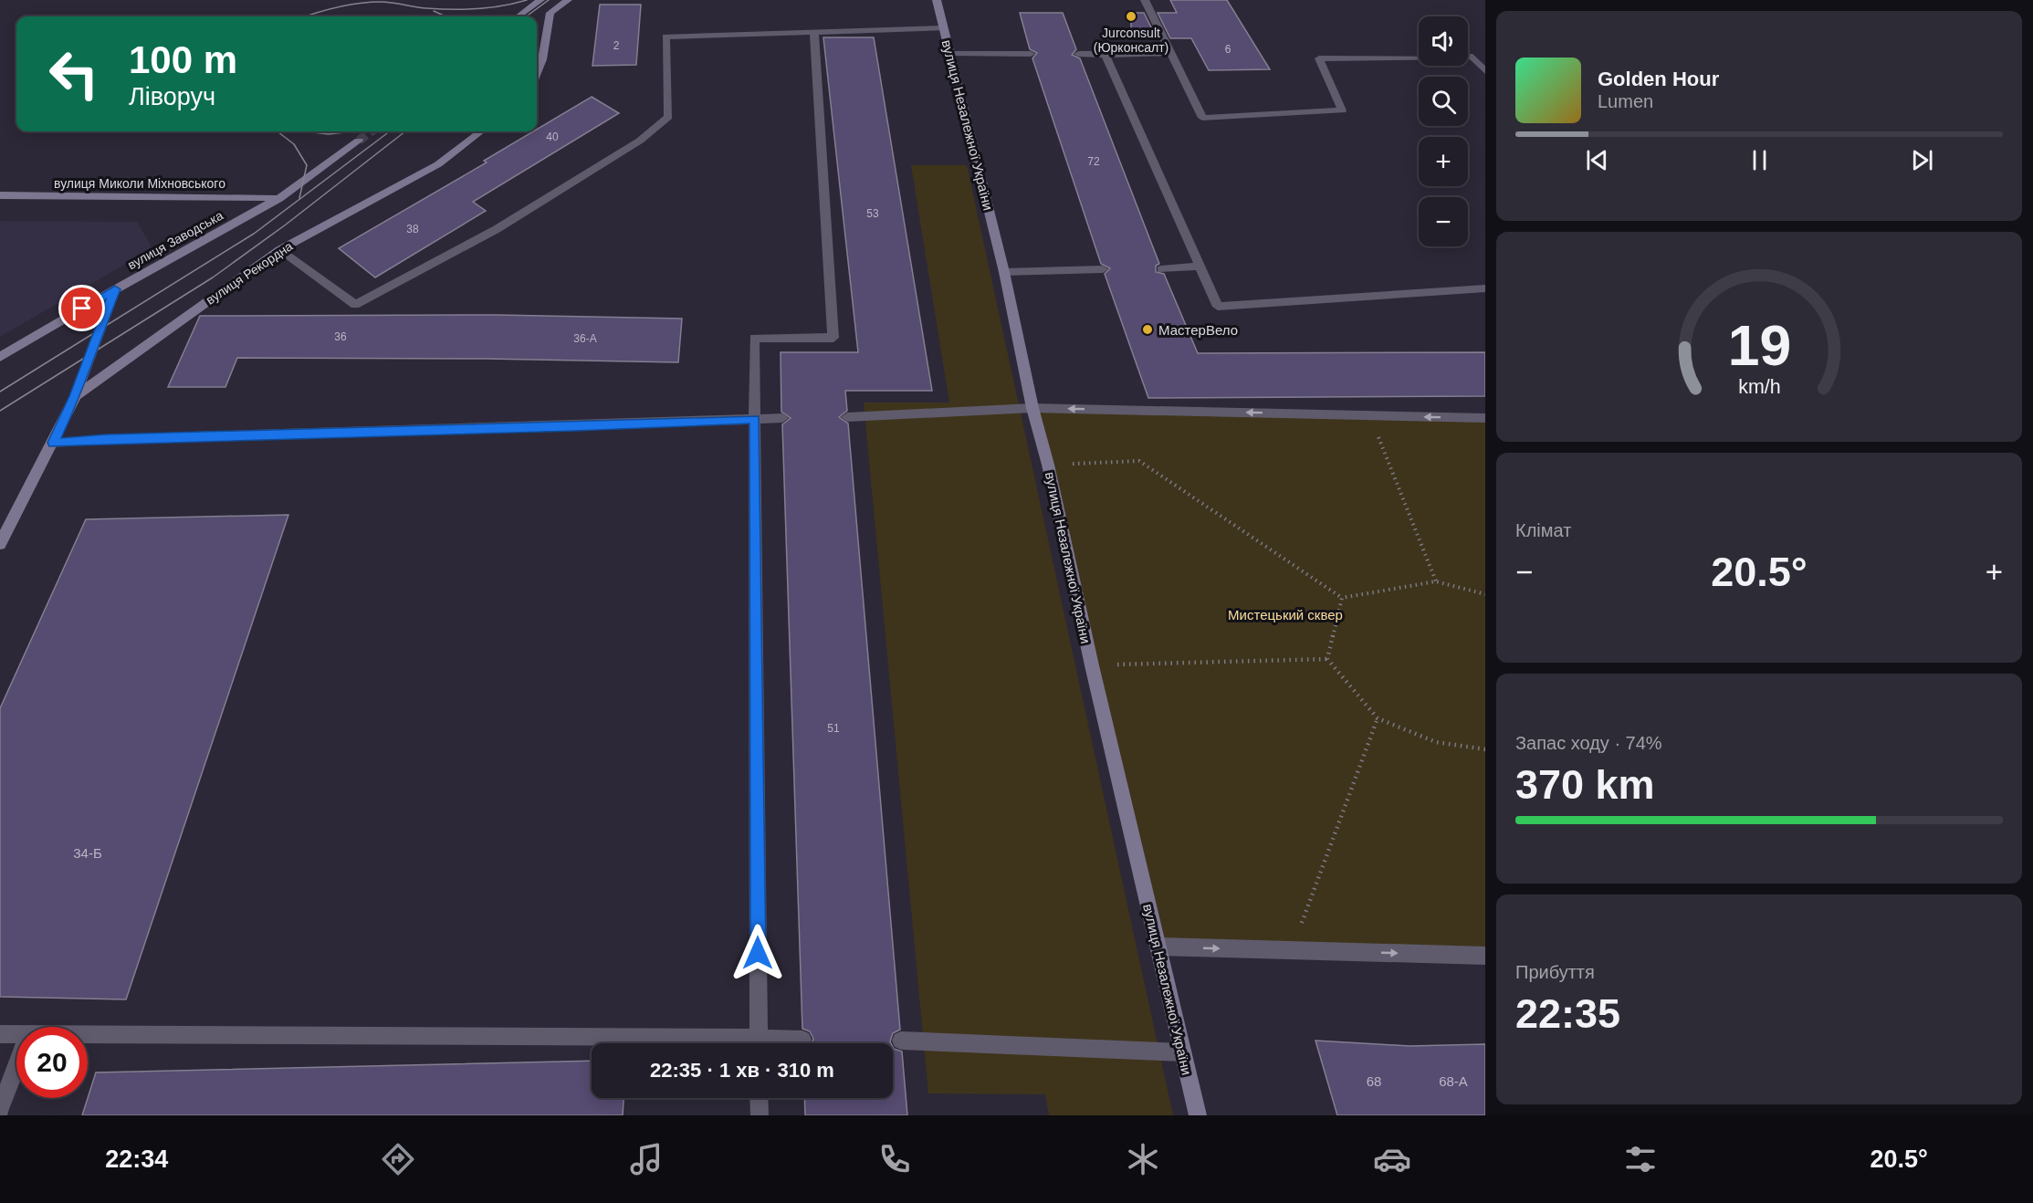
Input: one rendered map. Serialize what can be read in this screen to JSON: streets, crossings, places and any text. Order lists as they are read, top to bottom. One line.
{"streets":{"street":["вулиця Незалежної України","вулиця Миколи Міхновського","вулиця Заводська","вулиця Рекордна"]},"crossings":[["вулиця Миколи Міхновського","вулиця Заводська"],["вулиця Заводська","вулиця Рекордна"]],"parks":["Мистецький сквер"],"places":["Jurconsult (Юрконсалт)","МастерВело"],"house_numbers":["2","6","40","72","53","38","36","36-А","51","34-Б","68","68-А"],"page":{"map_buttons":["+","−"],"turn":["100 m","Ліворуч"],"song":["Golden Hour","Lumen"],"tile":["Клімат",["Запас ходу · 74%","370 km"],["Прибуття","22:35"]],"heat":["−","20.5°","+"],"limit":"20","trip":"22:35 · 1 хв · 310 m","tabs":["22:34","20.5°"],"gauge":["19","km/h"]}}
